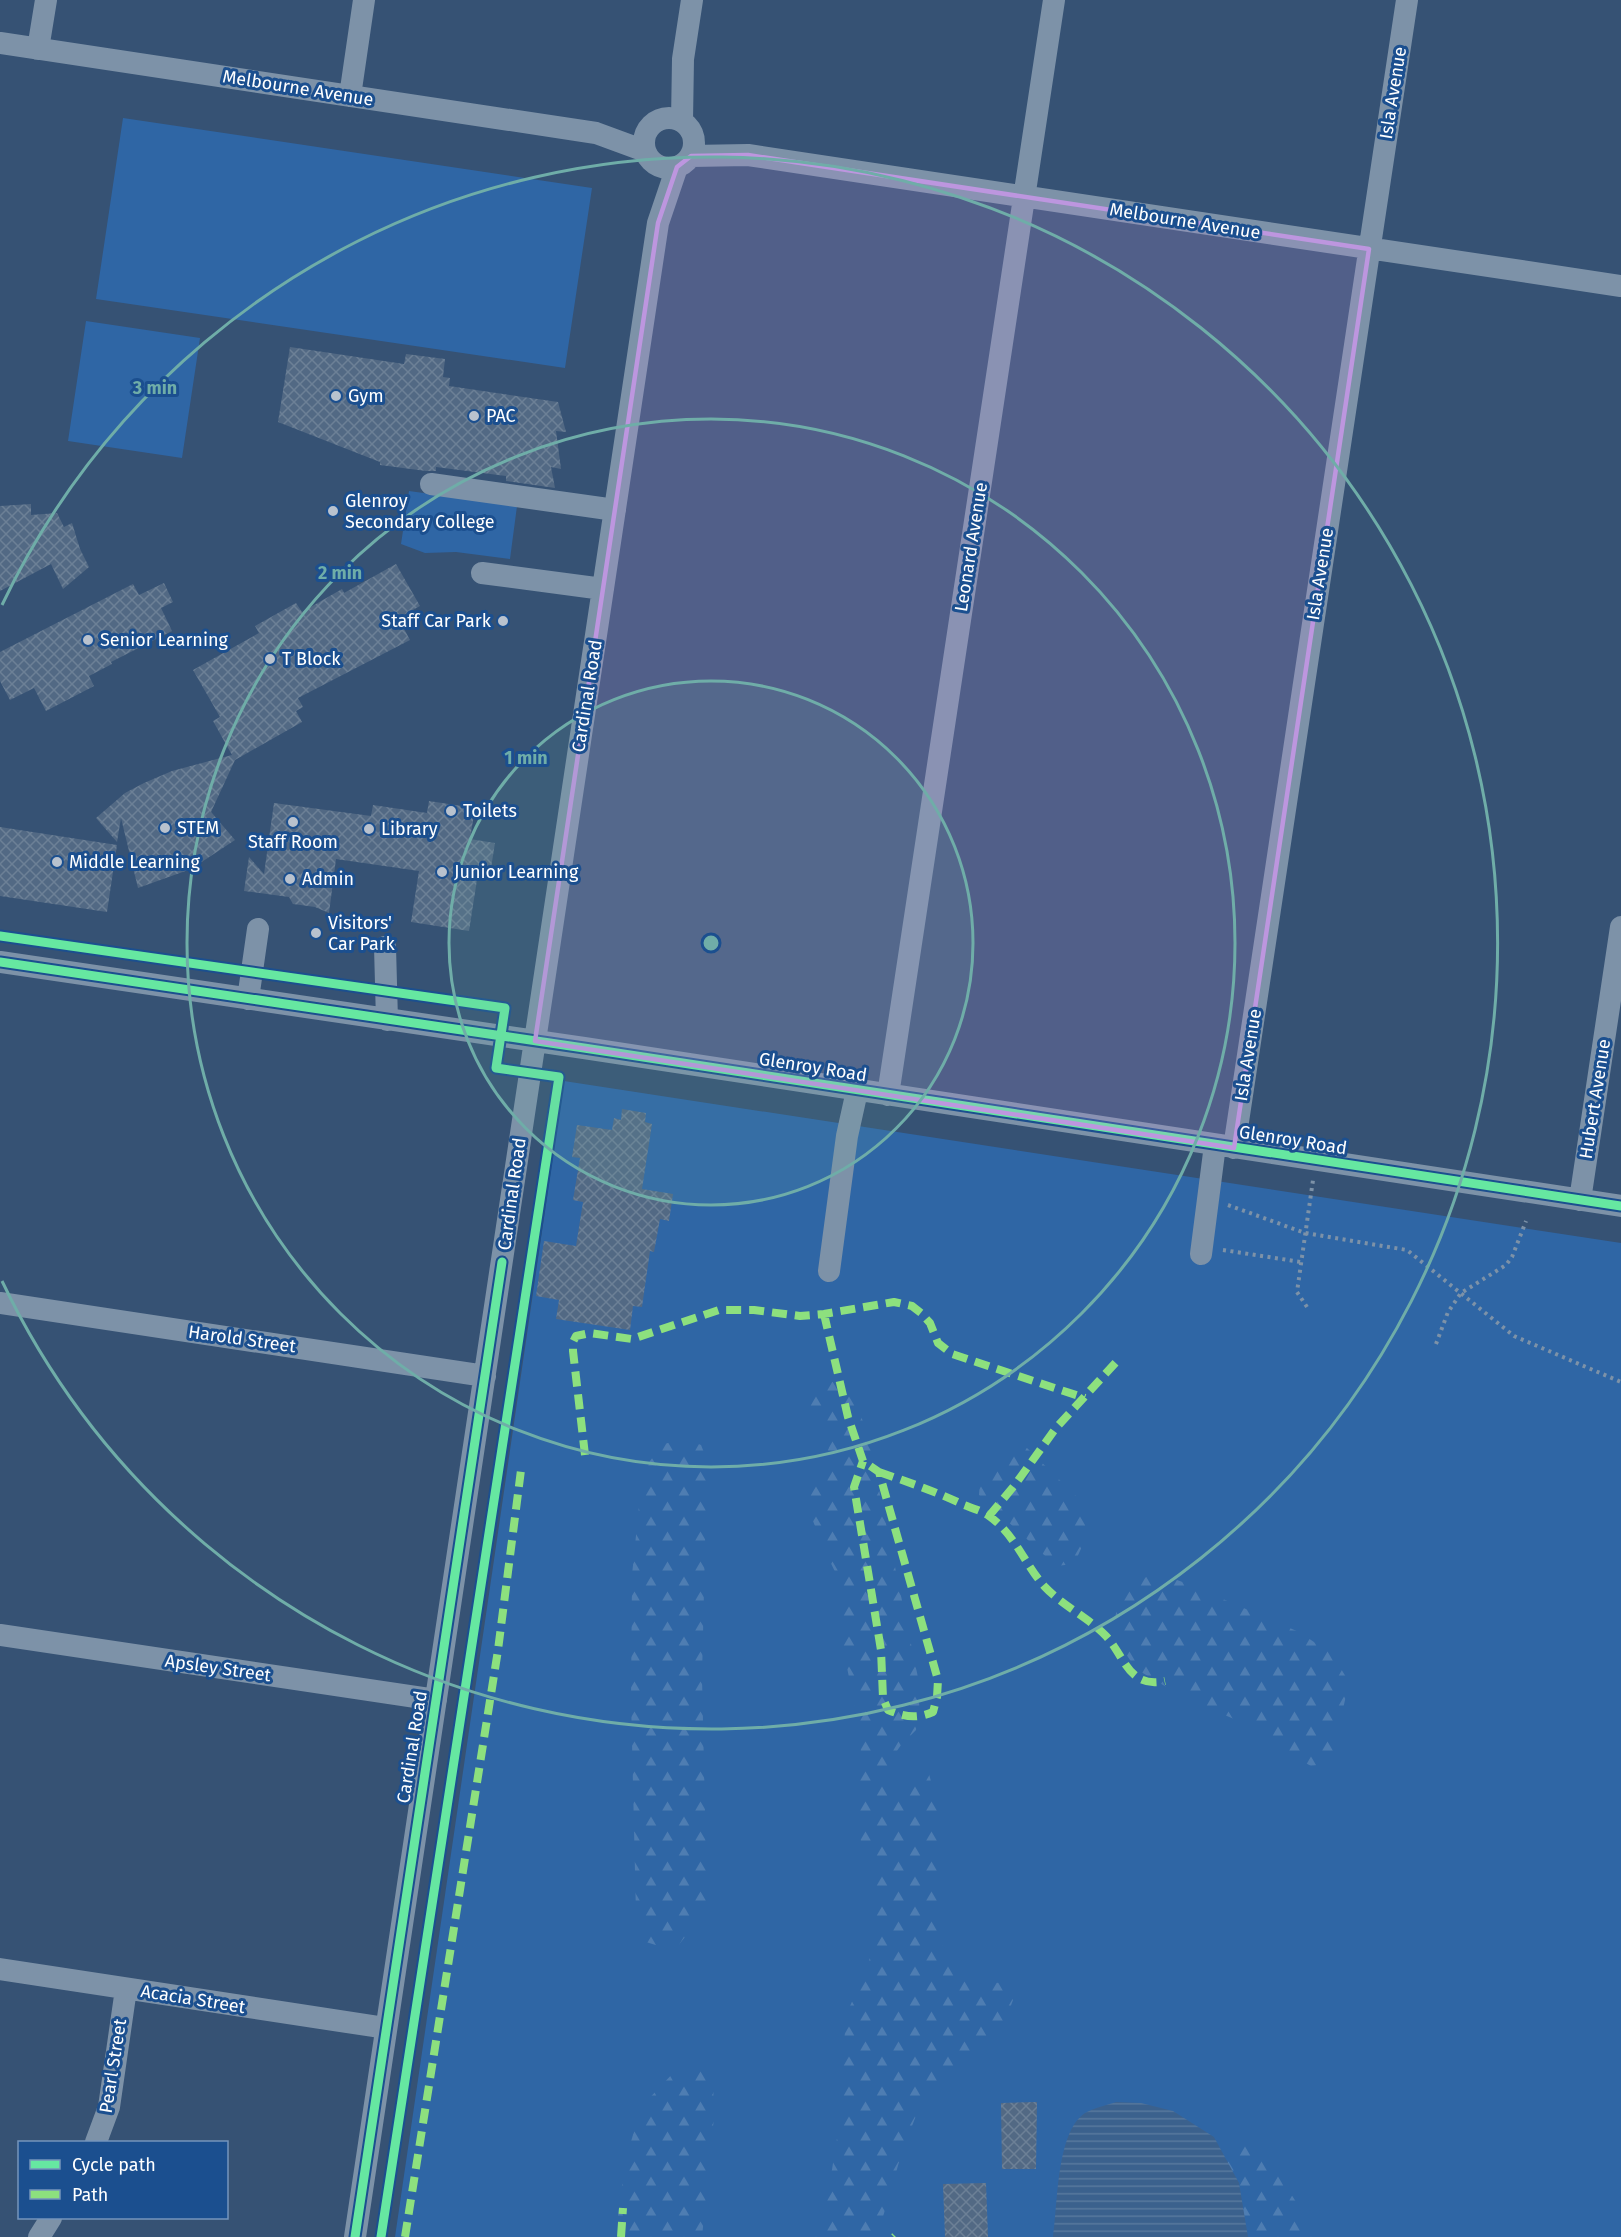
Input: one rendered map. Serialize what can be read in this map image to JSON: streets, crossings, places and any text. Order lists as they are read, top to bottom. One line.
{"streets":{"street":["Melbourne Avenue","Isla Avenue","Leonard Avenue","Cardinal Road","Glenroy Road","Hubert Avenue","Harold Street","Apsley Street","Acacia Street","Pearl Street"]},"crossings":[["Melbourne Avenue","Isla Avenue"],["Melbourne Avenue","Leonard Avenue"],["Melbourne Avenue","Cardinal Road"],["Isla Avenue","Glenroy Road"],["Leonard Avenue","Glenroy Road"],["Cardinal Road","Glenroy Road"],["Cardinal Road","Harold Street"],["Cardinal Road","Apsley Street"],["Cardinal Road","Acacia Street"],["Glenroy Road","Hubert Avenue"],["Acacia Street","Pearl Street"]],"places":["Gym","PAC","Glenroy Secondary College","Staff Car Park","Senior Learning","T Block","Toilets","Staff Room","STEM","Library","Middle Learning","Junior Learning","Admin","Visitors' Car Park"],"legend":["Cycle path","Path"],"rings":["3 min","2 min","1 min"]}
